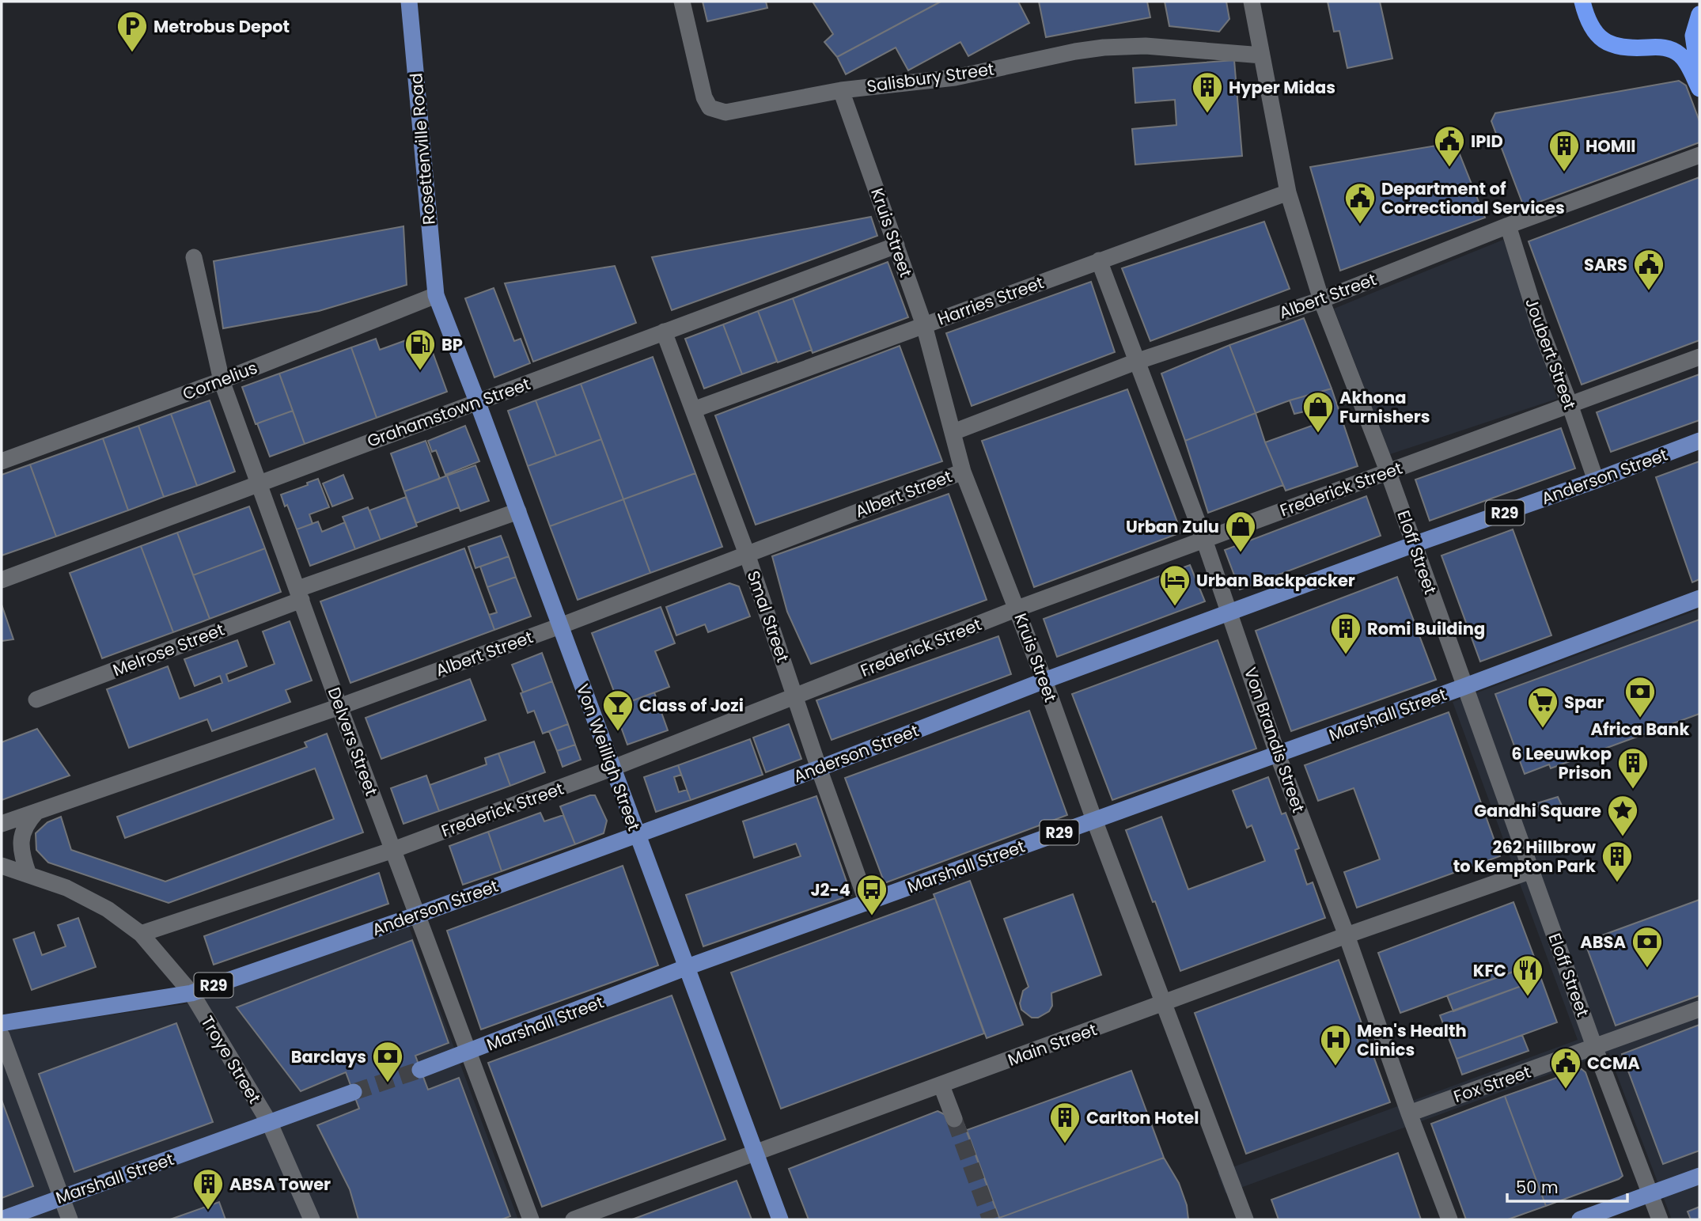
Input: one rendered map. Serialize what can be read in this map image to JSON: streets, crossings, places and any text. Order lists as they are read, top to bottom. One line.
{"streets":{"main road":["Rosettenville Road","Anderson Street","R29","Marshall Street","Von Weilligh Street"],"street":["Salisbury Street","Kruis Street","Albert Street","Harries Street","Joubert Street","Cornelius","Grahamstown Street","Frederick Street","Eloff Street","Smal Street","Melrose Street","Von Brandis Street","Delvers Street","Main Street","Troye Street","Fox Street"]},"crossings":[["Salisbury Street","Kruis Street"],["Salisbury Street","Eloff Street"],["Rosettenville Road","Cornelius"],["Rosettenville Road","Von Weilligh Street"],["Kruis Street","Albert Street"],["Kruis Street","Harries Street"],["Kruis Street","Grahamstown Street"],["Kruis Street","Anderson Street"],["Kruis Street","Frederick Street"],["Kruis Street","Marshall Street"],["Kruis Street","Main Street"],["Albert Street","Joubert Street"],["Albert Street","Eloff Street"],["Albert Street","Smal Street"],["Albert Street","Von Brandis Street"],["Albert Street","Delvers Street"],["Albert Street","Von Weilligh Street"],["Harries Street","Eloff Street"],["Harries Street","Smal Street"],["Harries Street","Von Brandis Street"],["Joubert Street","Anderson Street"],["Joubert Street","Frederick Street"],["Cornelius","Delvers Street"],["Cornelius","Von Weilligh Street"],["Grahamstown Street","Smal Street"],["Grahamstown Street","Delvers Street"],["Grahamstown Street","Von Weilligh Street"],["Anderson Street","Eloff Street"],["Anderson Street","Smal Street"],["Anderson Street","Von Brandis Street"],["Anderson Street","Delvers Street"],["Anderson Street","Von Weilligh Street"],["Anderson Street","Troye Street"],["Frederick Street","Eloff Street"],["Frederick Street","Smal Street"],["Frederick Street","Von Brandis Street"],["Frederick Street","Delvers Street"],["Frederick Street","Von Weilligh Street"],["Frederick Street","Troye Street"],["Eloff Street","Marshall Street"],["Eloff Street","Main Street"],["Eloff Street","Fox Street"],["Smal Street","Marshall Street"],["Melrose Street","Delvers Street"],["Melrose Street","Von Weilligh Street"],["Marshall Street","Von Brandis Street"],["Marshall Street","Delvers Street"],["Marshall Street","Von Weilligh Street"],["Marshall Street","Troye Street"],["Von Brandis Street","Main Street"],["Von Brandis Street","Fox Street"],["Von Weilligh Street","Main Street"]],"places":{"parking":["Metrobus Depot"],"building":["Hyper Midas","HOMII","Romi Building","6 Leeuwkop Prison","262 Hillbrow to Kempton Park","Carlton Hotel","ABSA Tower"],"public building":["IPID","Department of Correctional Services","SARS","CCMA"],"fuel station":["BP"],"shop":["Akhona Furnishers","Urban Zulu"],"hotel":["Urban Backpacker"],"bank":["Africa Bank","ABSA","Barclays"],"supermarket":["Spar"],"bar":["Class of Jozi"],"place":["Gandhi Square"],"bus stop":["J2-4"],"restaurant":["KFC"],"hospital":["Men's Health Clinics"]},"scale_bar":"50 m"}
